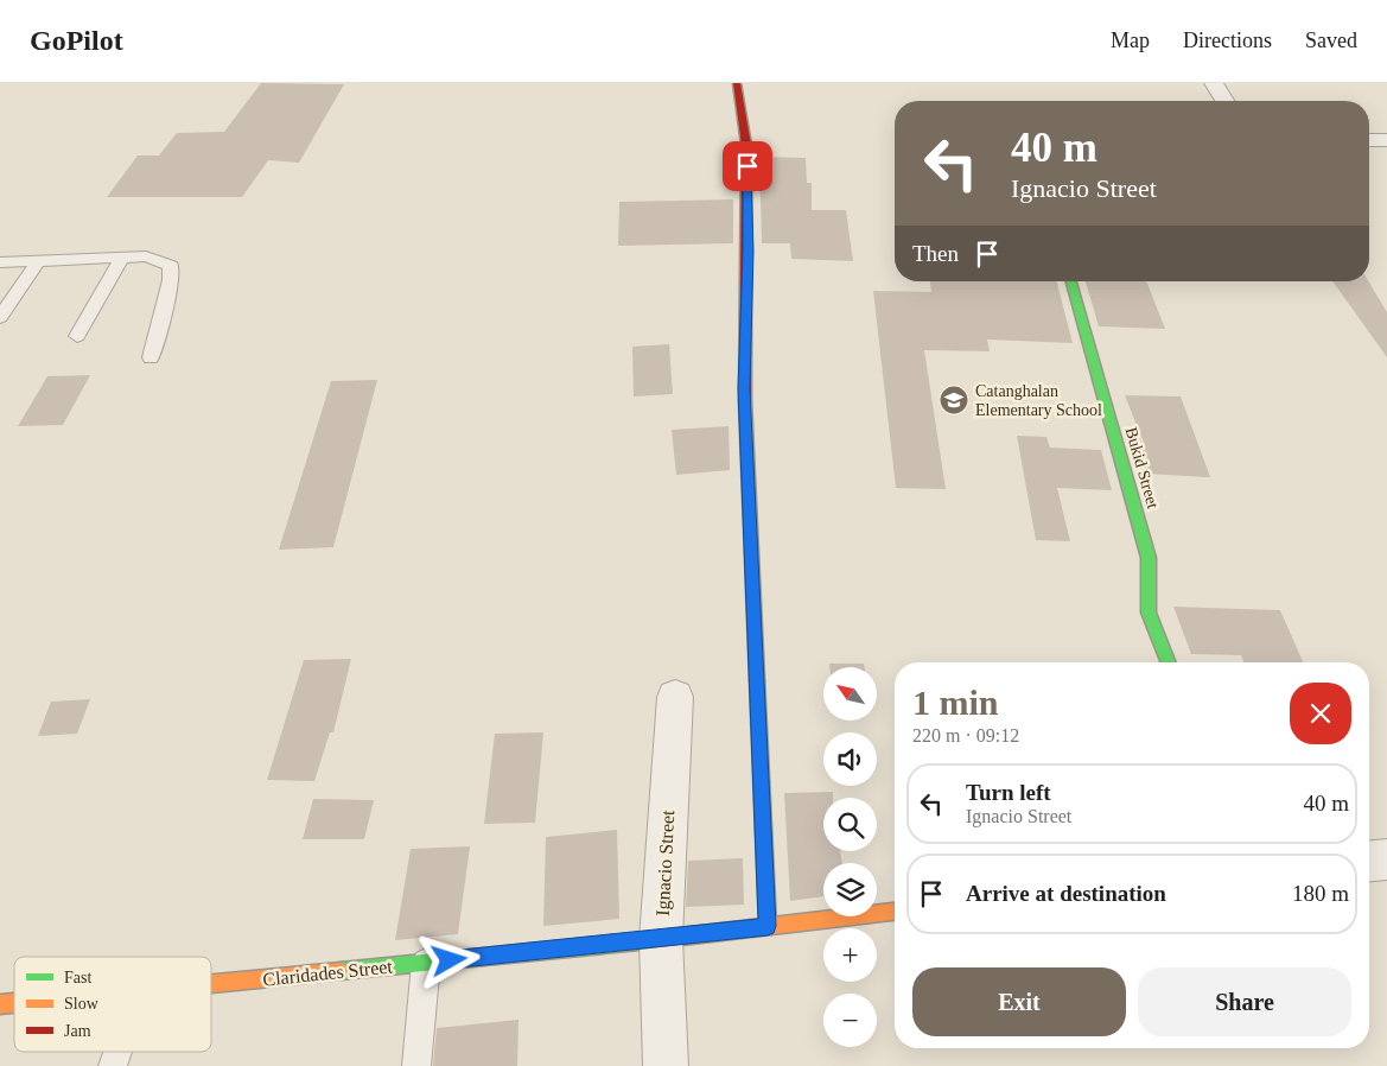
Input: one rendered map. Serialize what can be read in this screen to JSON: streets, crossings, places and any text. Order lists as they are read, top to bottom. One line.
{"streets":{"street":["Bukid Street","Ignacio Street","Claridades Street"]},"crossings":[["Ignacio Street","Claridades Street"]],"places":{"school or university":["Catanghalan Elementary School"]},"legend":["Fast","Slow","Jam"],"north":"top left","page":{"header":"GoPilot","nav":["Map","Directions","Saved"],"turn":["40 m","Ignacio Street"],"then":"Then","heading":["1 min","220 m · 09:12"],"map_buttons":["+","−"],"list":[{"name":"Turn left","note":"Ignacio Street","value":"40 m"},{"name":"Arrive at destination","value":"180 m"}],"buttons":["Exit","Share"]}}
